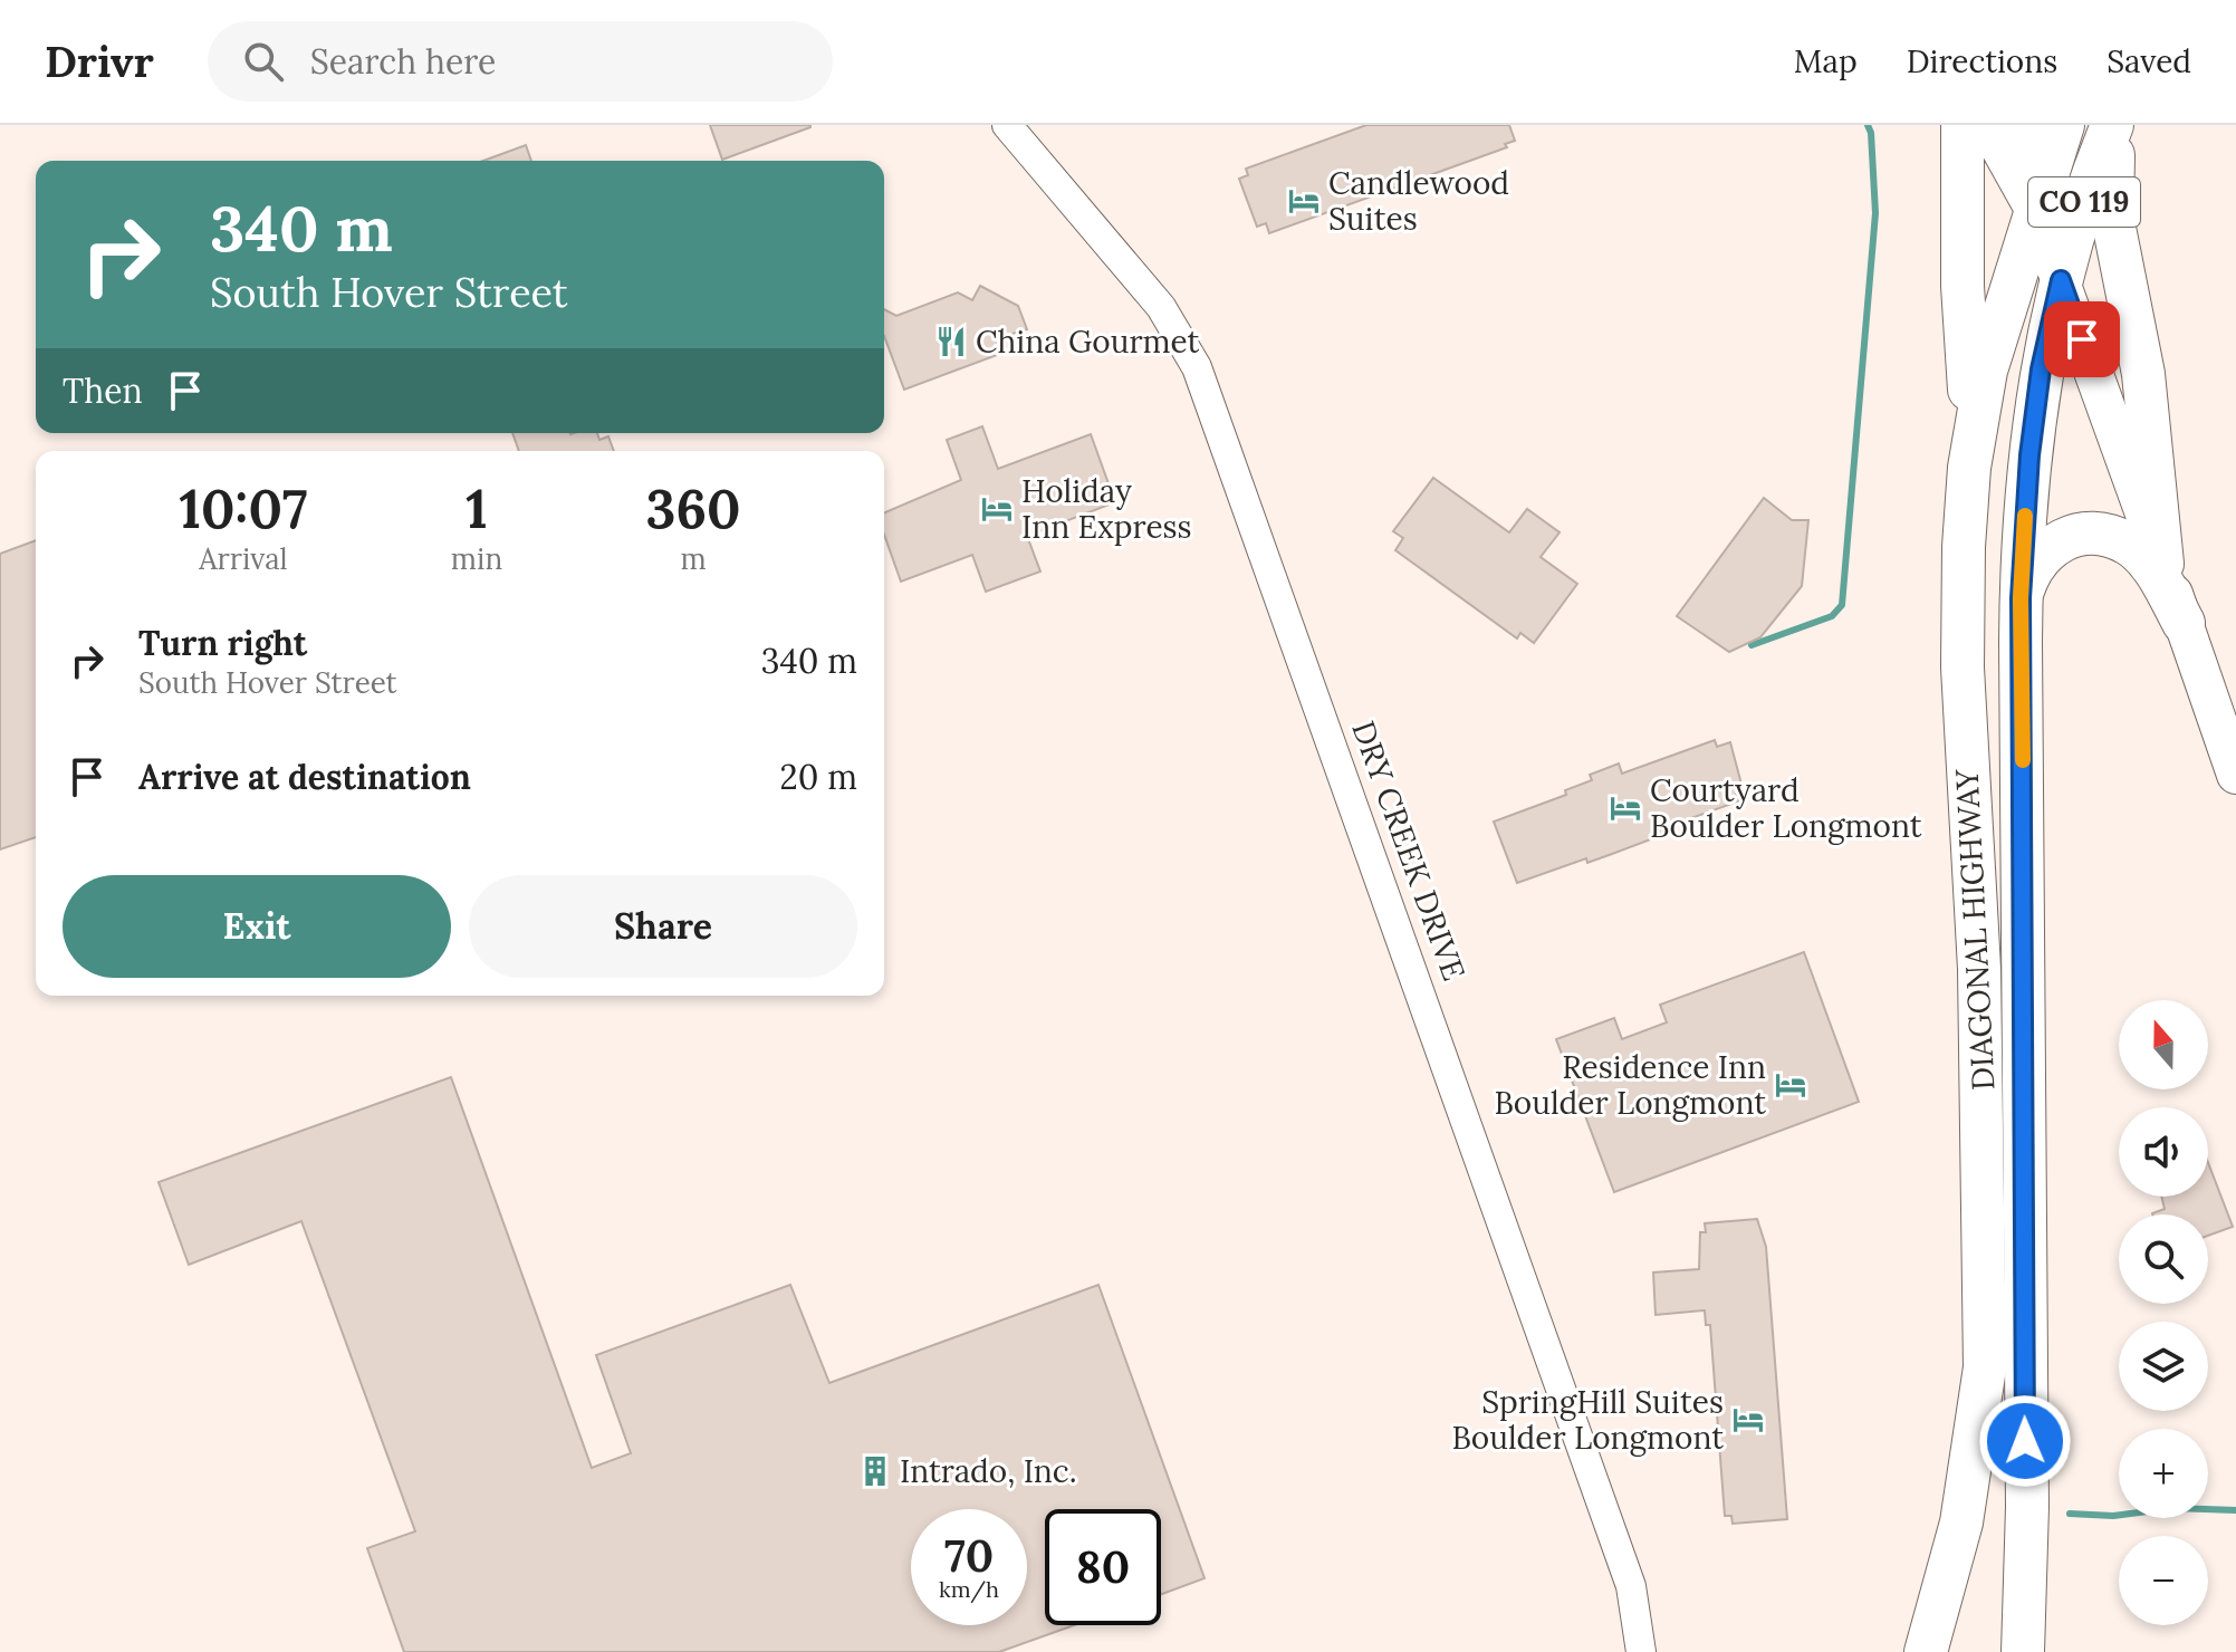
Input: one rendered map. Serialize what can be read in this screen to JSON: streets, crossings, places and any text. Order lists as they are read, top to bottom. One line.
{"streets":{"highway":["CO 119","DIAGONAL HIGHWAY"],"street":["DRY CREEK DRIVE"]},"crossings":[["CO 119","DIAGONAL HIGHWAY"]],"places":{"hotel":["Candlewood Suites","Holiday Inn Express","Courtyard Boulder Longmont","Residence Inn Boulder Longmont","SpringHill Suites Boulder Longmont"],"restaurant":["China Gourmet"],"building":["Intrado, Inc."]},"north":"top","page":{"header":"Drivr","search":"Search here","nav":["Map","Directions","Saved"],"turn":["340 m","South Hover Street"],"then":"Then","eta":["10:07","Arrival","1","min","360","m"],"list":[{"name":"Turn right","note":"South Hover Street","value":"340 m"},{"name":"Arrive at destination","value":"20 m"}],"buttons":["Exit","Share"],"map_buttons":["+","−"],"speed":"70 km/h","limit":"80"}}
